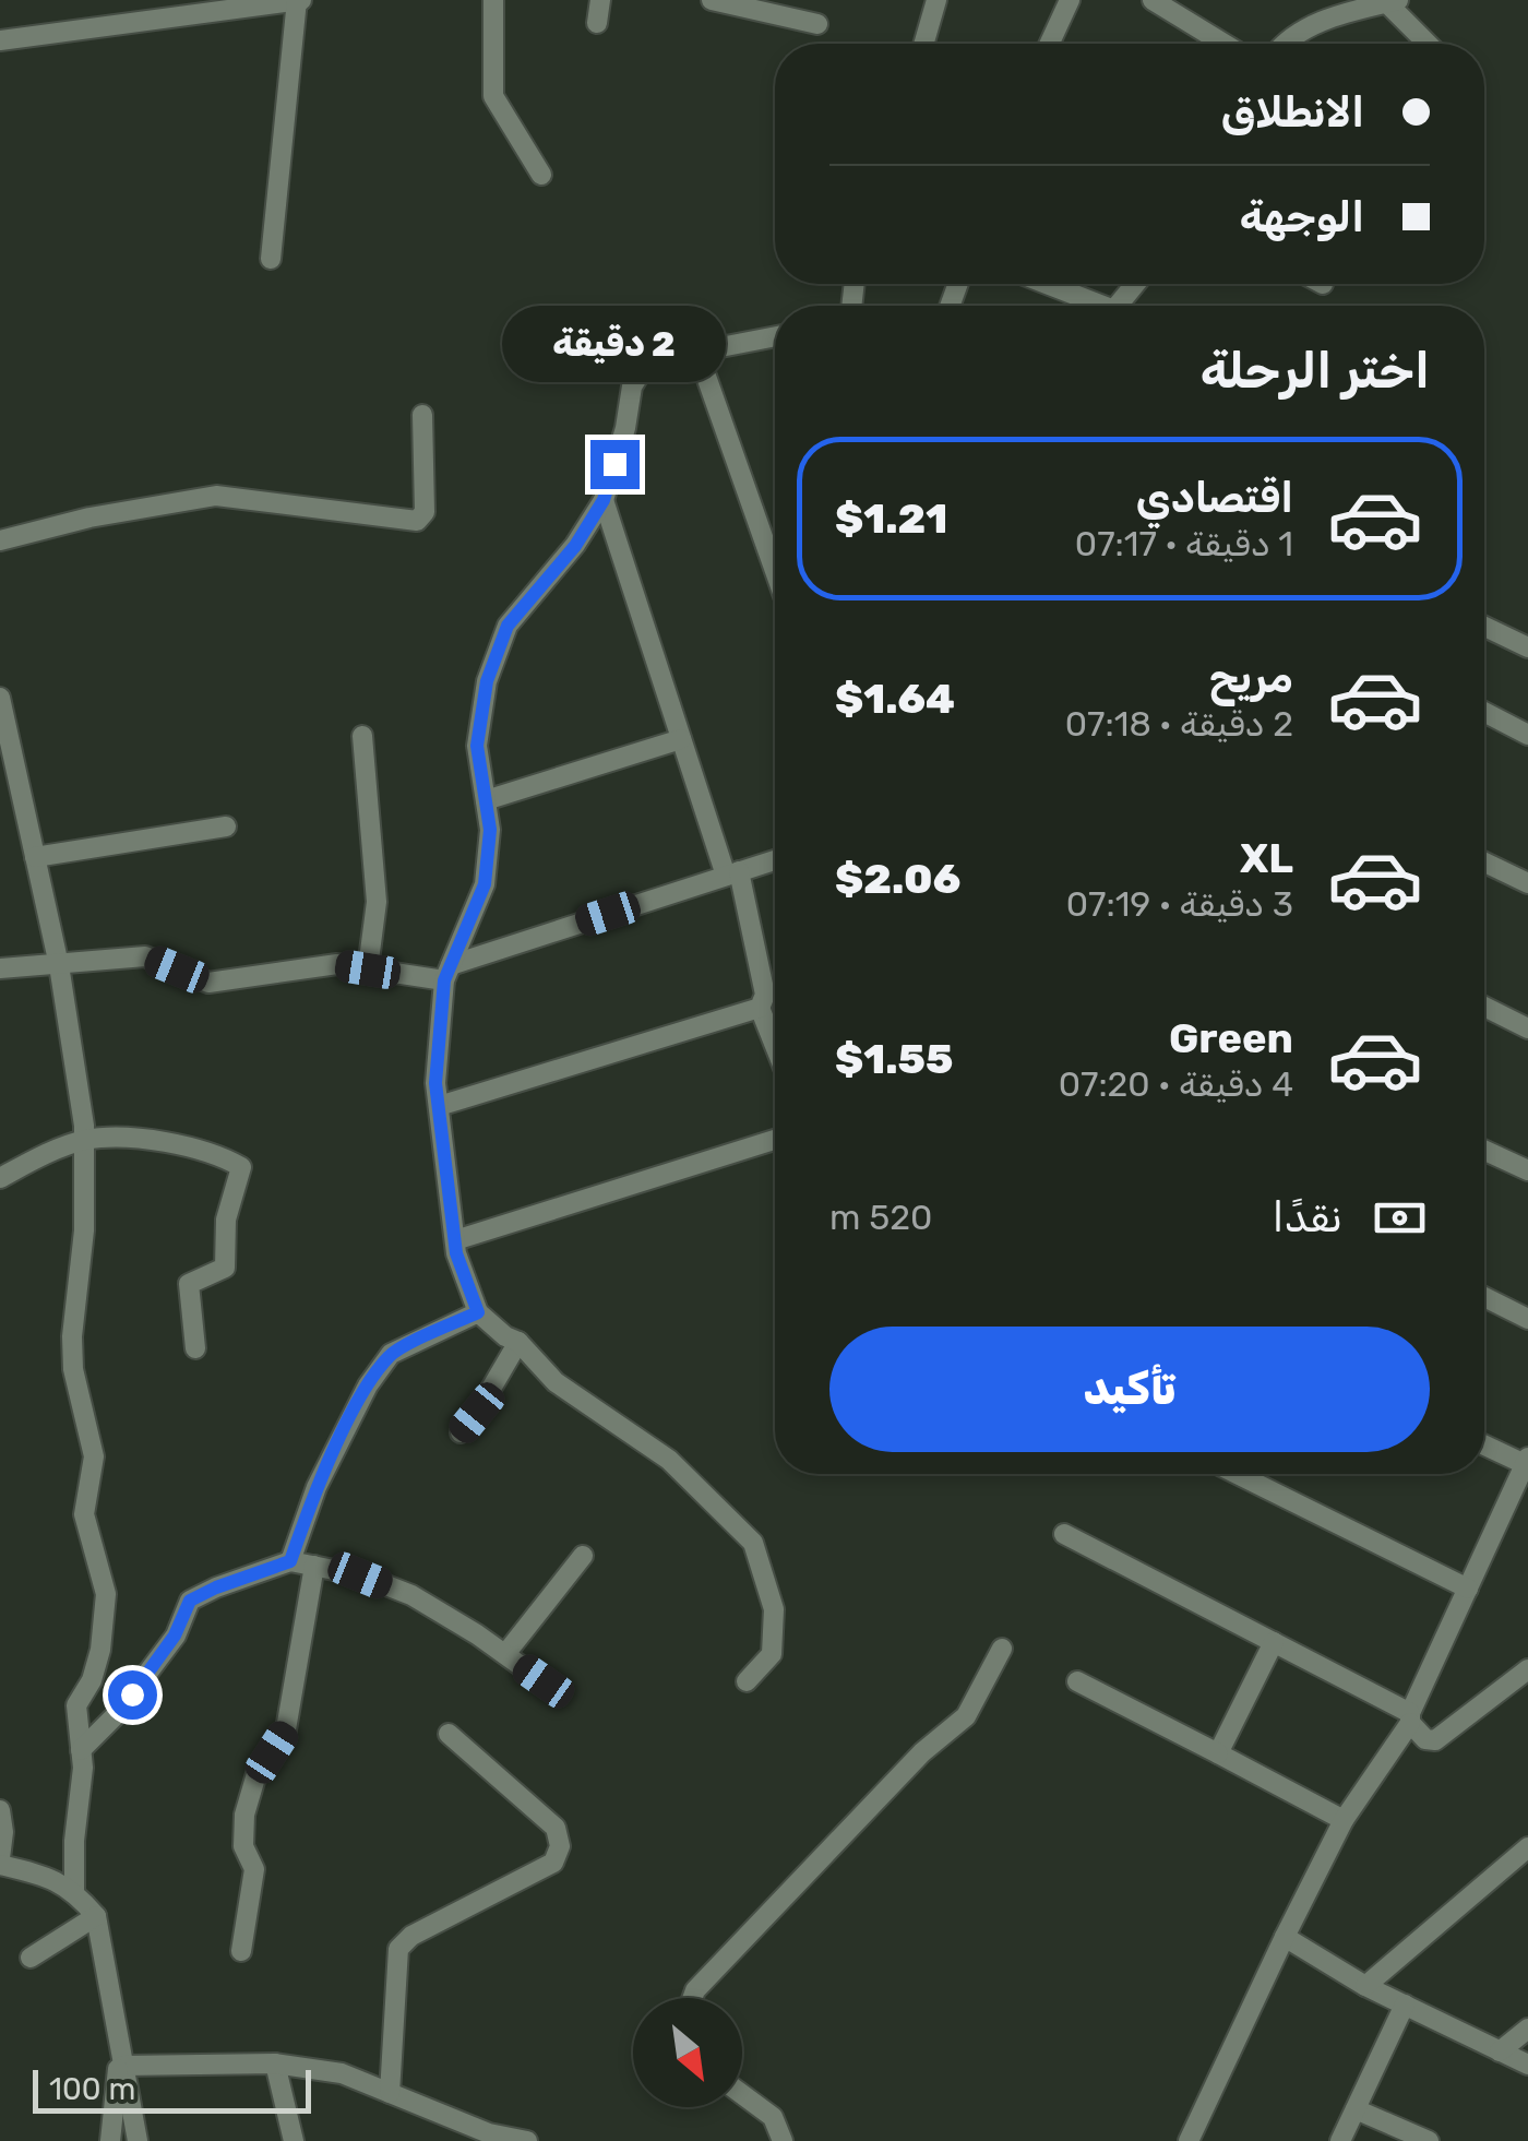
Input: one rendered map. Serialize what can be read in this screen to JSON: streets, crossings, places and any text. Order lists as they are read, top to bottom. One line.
{"scale_bar":"100 m","north":"bottom right","page":{"banner":["الانطلاق","الوجهة"],"bubble":"2 دقيقة","heading":"اختر الرحلة","list":[{"name":"اقتصادي","note":"1 دقيقة · 07:17","value":"$1.21"},{"name":"مريح","note":"2 دقيقة · 07:18","value":"$1.64"},{"name":"XL","note":"3 دقيقة · 07:19","value":"$2.06"},{"name":"Green","note":"4 دقيقة · 07:20","value":"$1.55"}],"pay":["نقدًا","520 m"],"buttons":"تأكيد","scale":"100 m"}}
